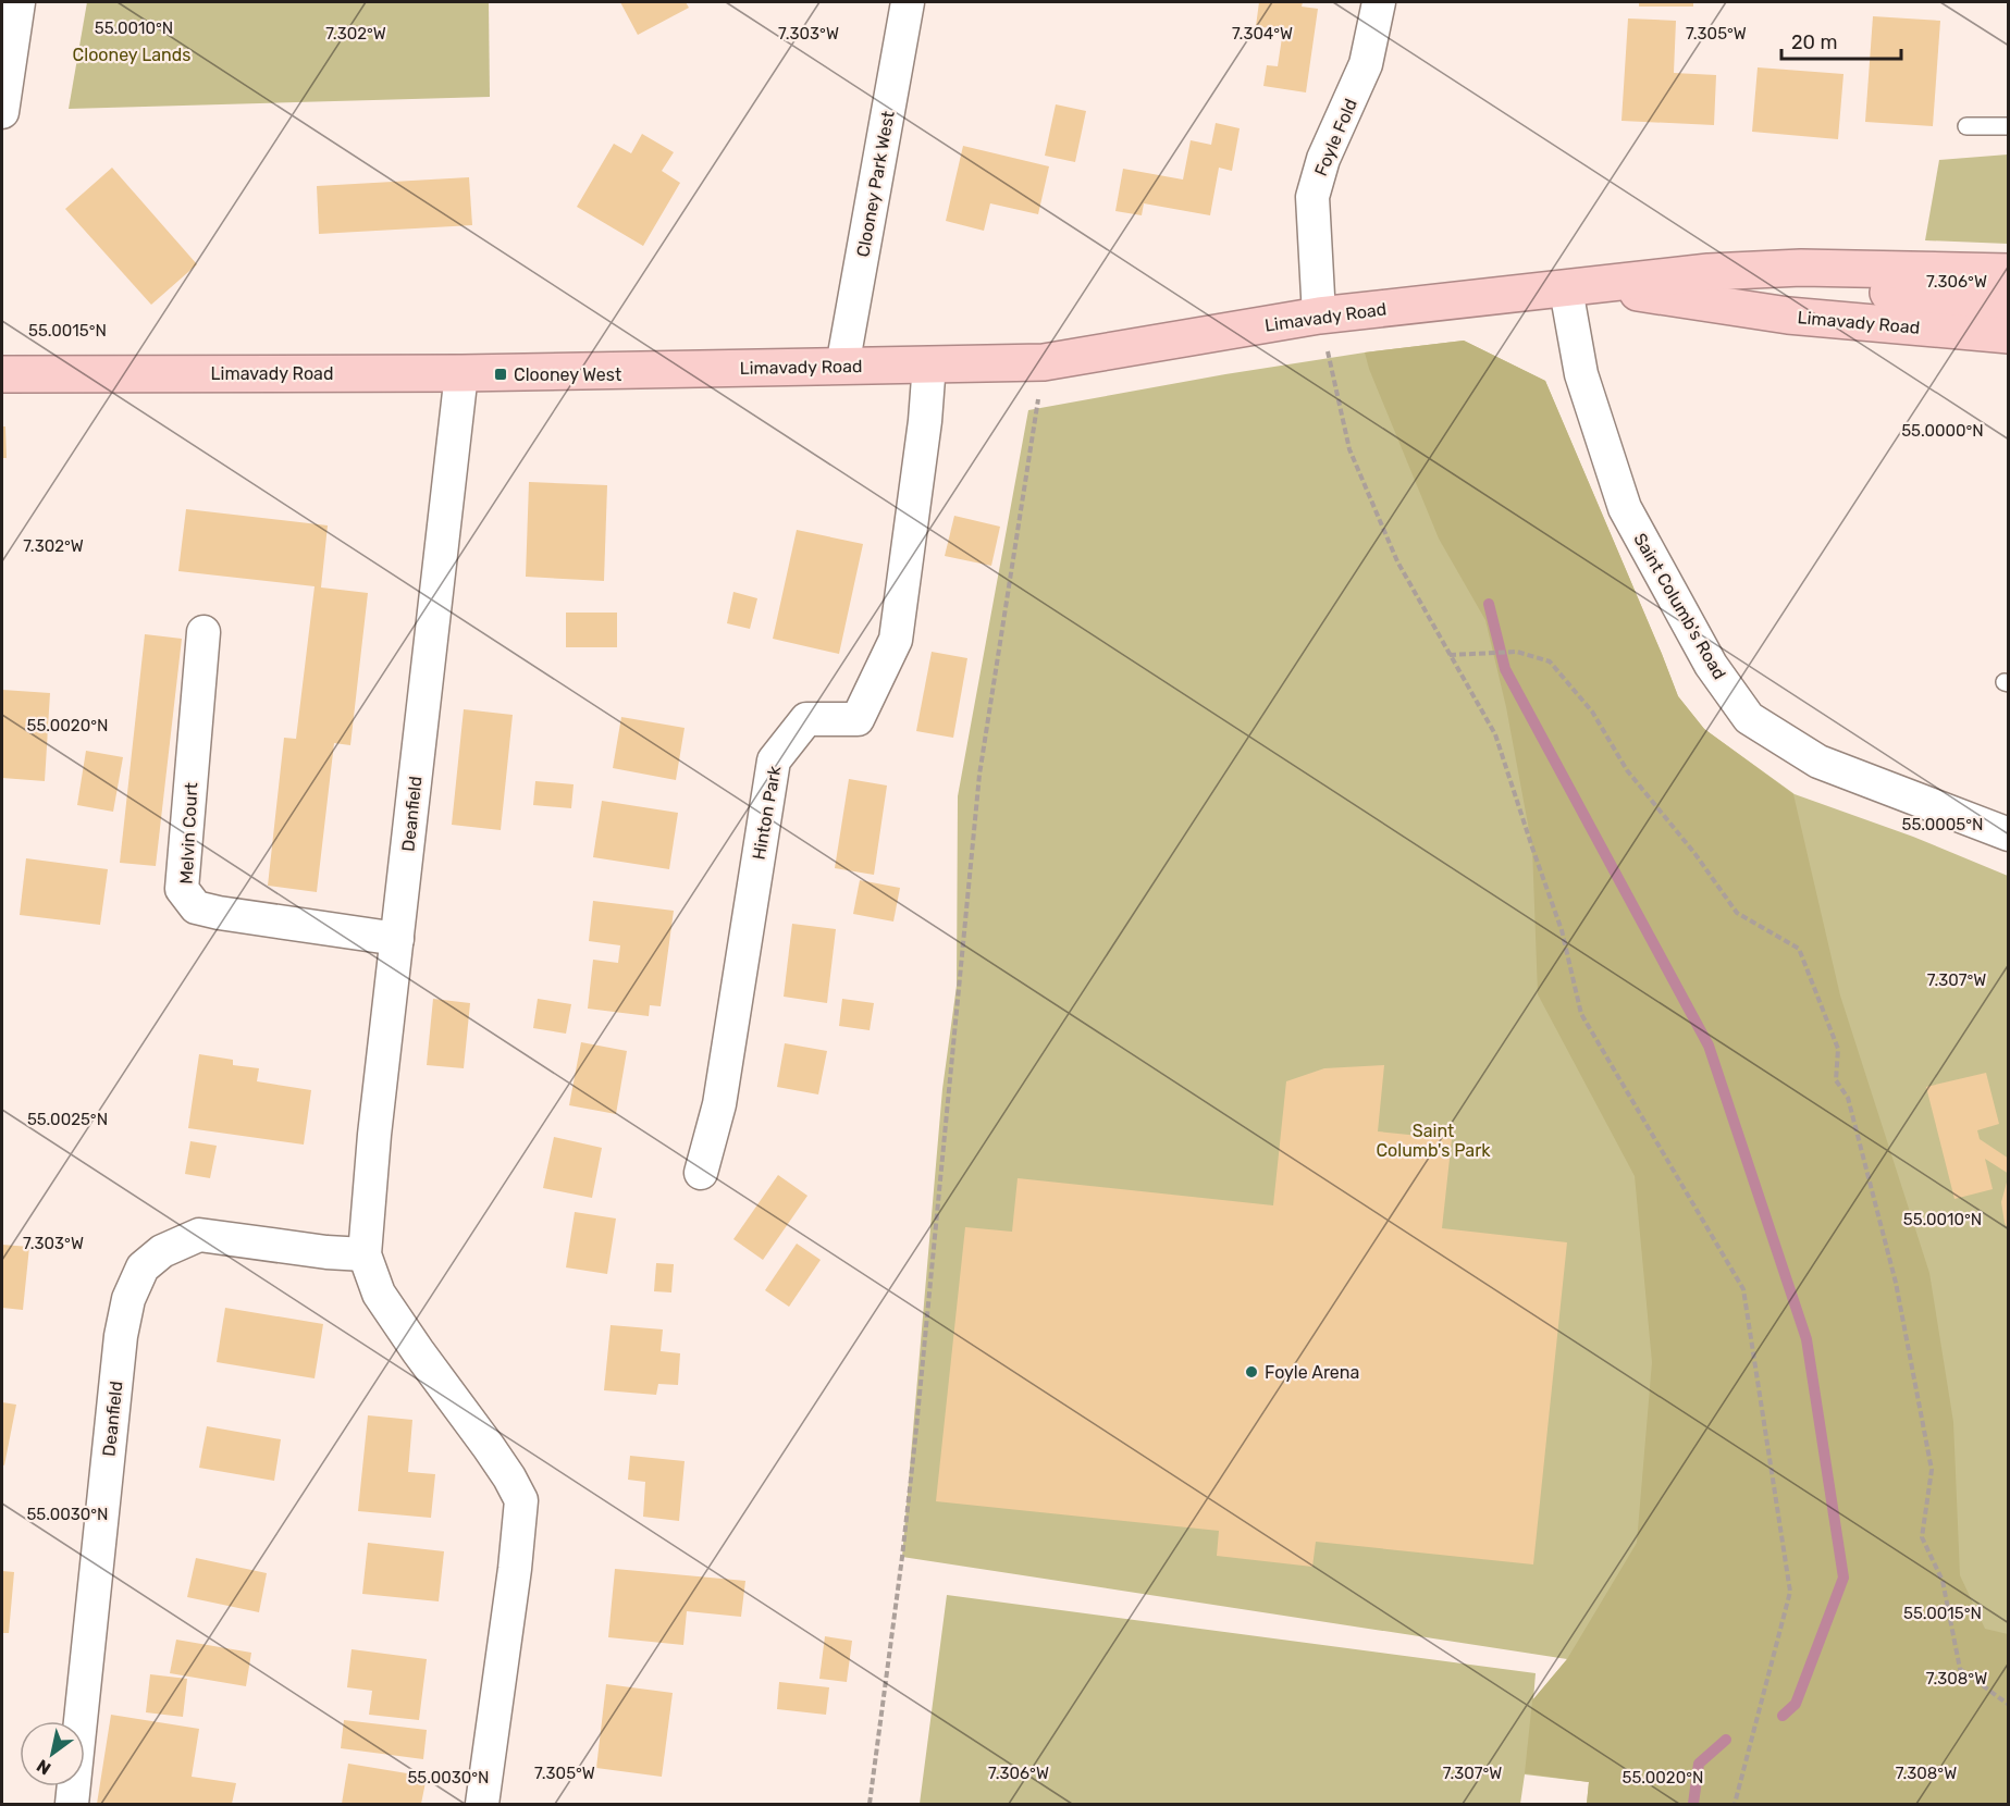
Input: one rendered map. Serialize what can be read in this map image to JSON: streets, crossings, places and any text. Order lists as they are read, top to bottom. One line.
{"streets":{"highway":["Limavady Road"],"street":["Foyle Fold","Clooney Park West","Saint Columb's Road","Hinton Park","Deanfield","Melvin Court"]},"crossings":[["Foyle Fold","Limavady Road"],["Clooney Park West","Limavady Road"],["Limavady Road","Saint Columb's Road"],["Limavady Road","Hinton Park"],["Limavady Road","Deanfield"],["Deanfield","Melvin Court"]],"parks":["Clooney Lands","Saint Columb's Park"],"places":{"transit":["Clooney West"],"other":["Foyle Arena"]},"scale_bar":"20 m","north":"bottom left","coordinates":["55.0010°N","7.302°W","7.303°W","7.305°W","7.304°W","7.306°W","55.0015°N","55.0000°N","55.0020°N","55.0005°N","7.307°W","55.0025°N","55.0030°N","7.308°W"]}
